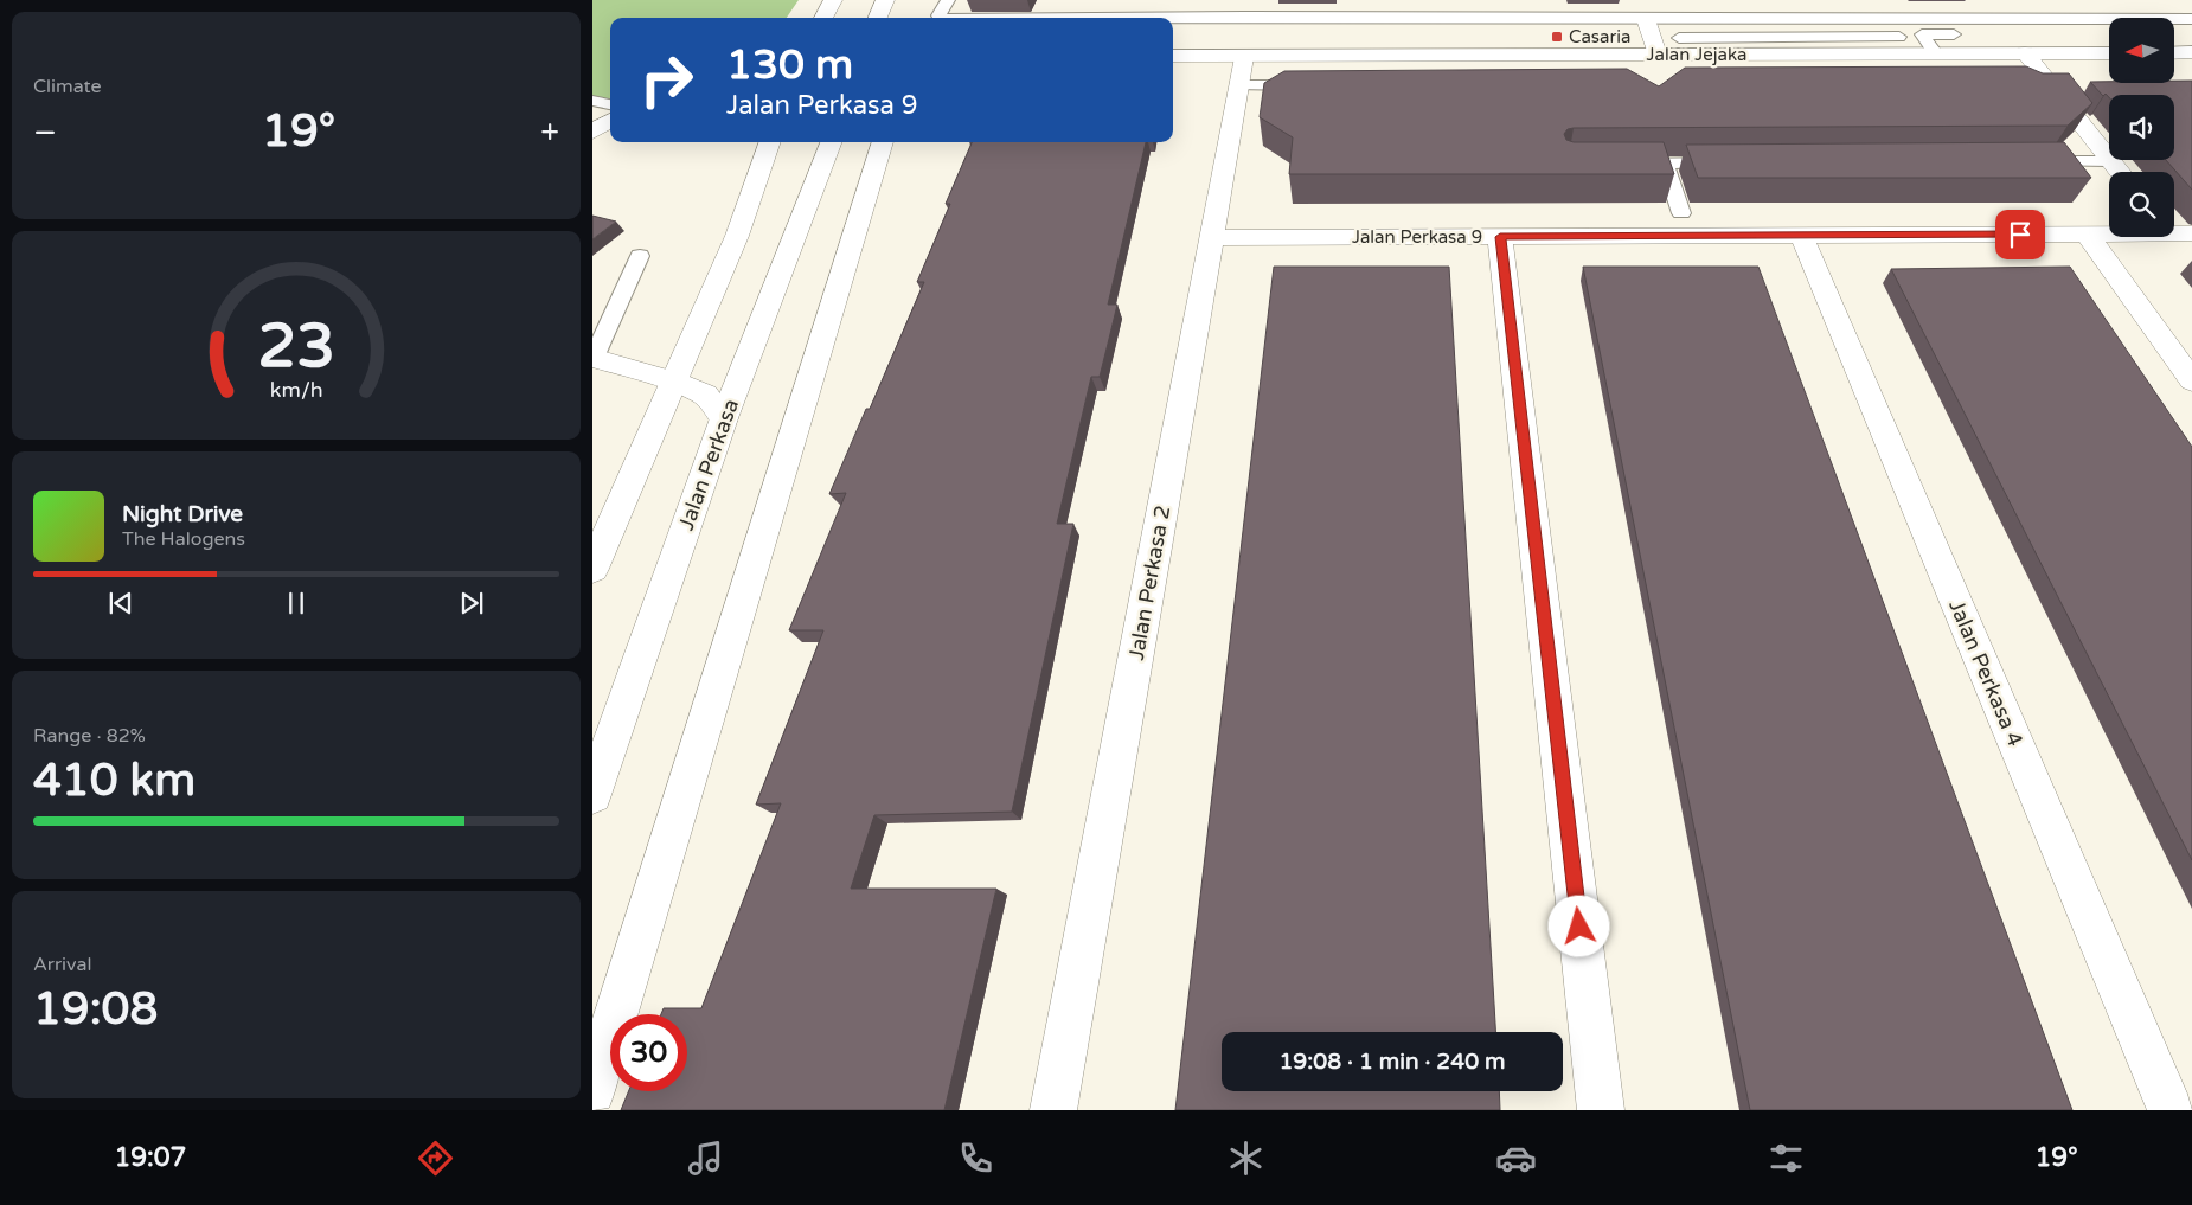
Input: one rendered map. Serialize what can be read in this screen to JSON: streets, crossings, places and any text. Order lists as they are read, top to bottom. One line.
{"streets":{"street":["Jalan Jejaka","Jalan Perkasa 9","Jalan Perkasa","Jalan Perkasa 2","Jalan Perkasa 4"]},"crossings":[["Jalan Jejaka","Jalan Perkasa 2"],["Jalan Perkasa 9","Jalan Perkasa 2"],["Jalan Perkasa 9","Jalan Perkasa 4"]],"places":{"transit":["Casaria"]},"north":"left","page":{"tile":["Climate",["Range · 82%","410 km"],["Arrival","19:08"]],"turn":["130 m","Jalan Perkasa 9"],"heat":["−","19°","+"],"song":["Night Drive","The Halogens"],"limit":"30","trip":"19:08 · 1 min · 240 m","tabs":["19:07","19°"],"gauge":["23","km/h"]}}
